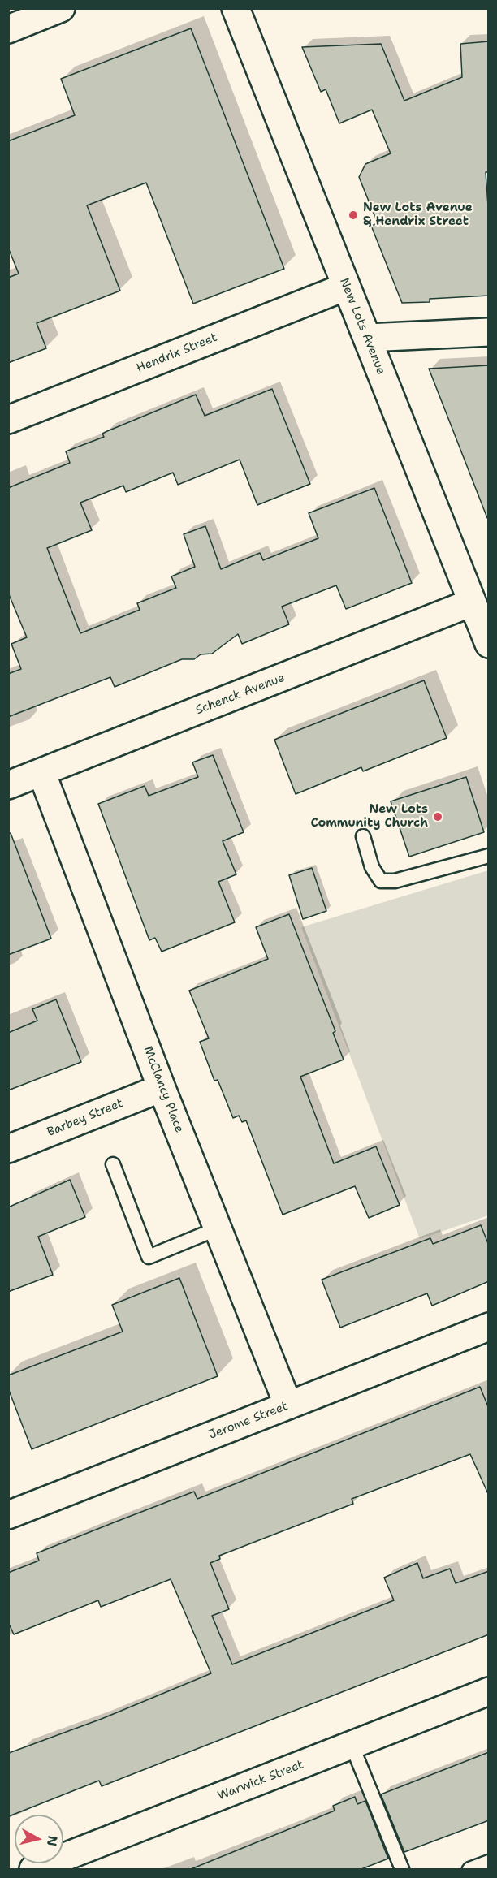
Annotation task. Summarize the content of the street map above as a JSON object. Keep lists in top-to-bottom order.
{
  "streets": {
    "street": [
      "New Lots Avenue",
      "Hendrix Street",
      "Schenck Avenue",
      "McClancy Place",
      "Barbey Street",
      "Jerome Street",
      "Warwick Street"
    ]
  },
  "crossings": [
    ["New Lots Avenue", "Hendrix Street"],
    ["New Lots Avenue", "Schenck Avenue"],
    ["Schenck Avenue", "McClancy Place"],
    ["McClancy Place", "Barbey Street"],
    ["McClancy Place", "Jerome Street"]
  ],
  "places": ["New Lots Avenue & Hendrix Street", "New Lots Community Church"],
  "north": "right"
}
